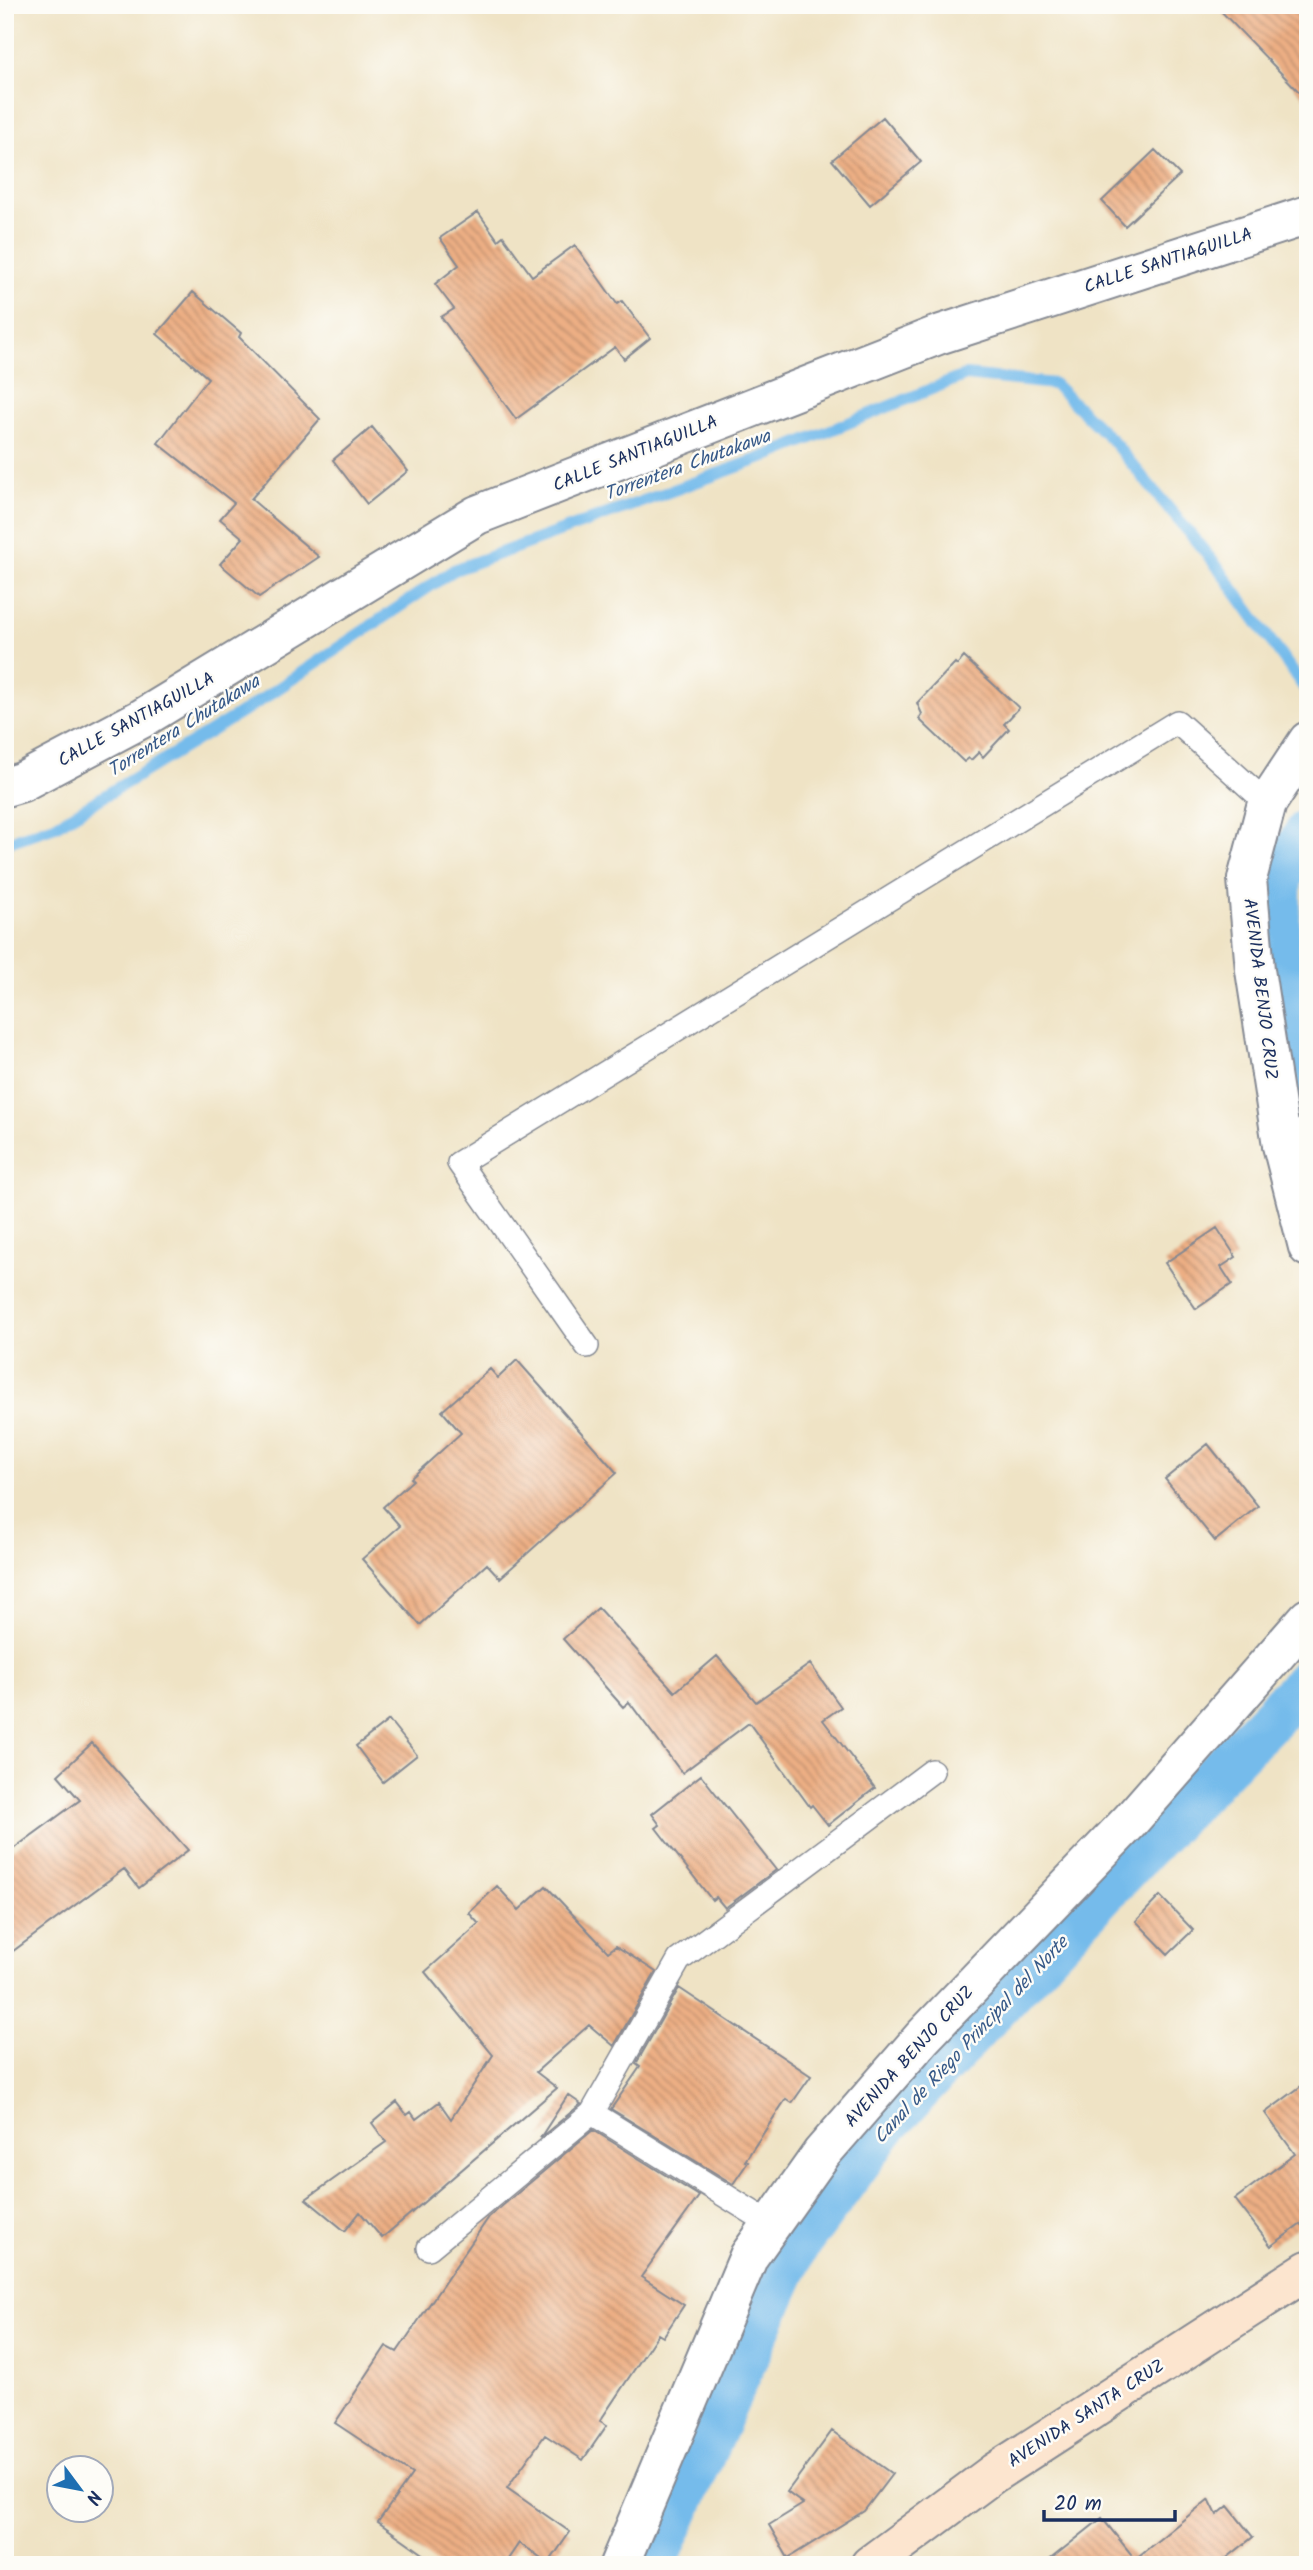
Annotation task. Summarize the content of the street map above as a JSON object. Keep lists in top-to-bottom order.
{
  "streets": {
    "main road": ["AVENIDA SANTA CRUZ"],
    "street": ["CALLE SANTIAGUILLA", "AVENIDA BENJO CRUZ"]
  },
  "water": ["Torrentera Chutakawa", "Canal de Riego Principal del Norte"],
  "scale_bar": "20 m",
  "north": "bottom right"
}
